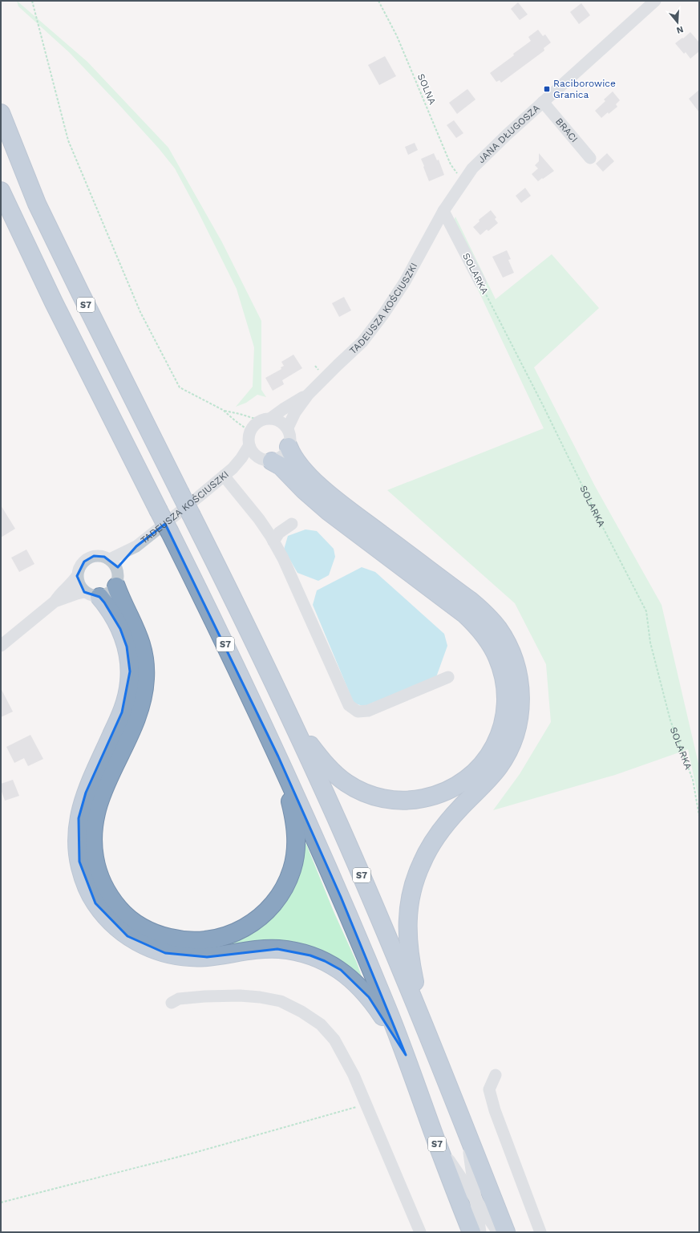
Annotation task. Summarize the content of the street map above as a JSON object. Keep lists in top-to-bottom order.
{
  "streets": {
    "highway": ["S7"],
    "street": [
      "BRACI",
      "JANA DŁUGOSZA",
      "SOLARKA",
      "TADEUSZA KOŚCIUSZKI"
    ],
    "path": ["SOLNA"]
  },
  "crossings": [
    ["SOLNA", "JANA DŁUGOSZA"],
    ["BRACI", "JANA DŁUGOSZA"],
    ["JANA DŁUGOSZA", "SOLARKA"],
    ["JANA DŁUGOSZA", "TADEUSZA KOŚCIUSZKI"],
    ["SOLARKA", "TADEUSZA KOŚCIUSZKI"]
  ],
  "places": {
    "transit": ["Raciborowice Granica"]
  },
  "north": "bottom"
}
